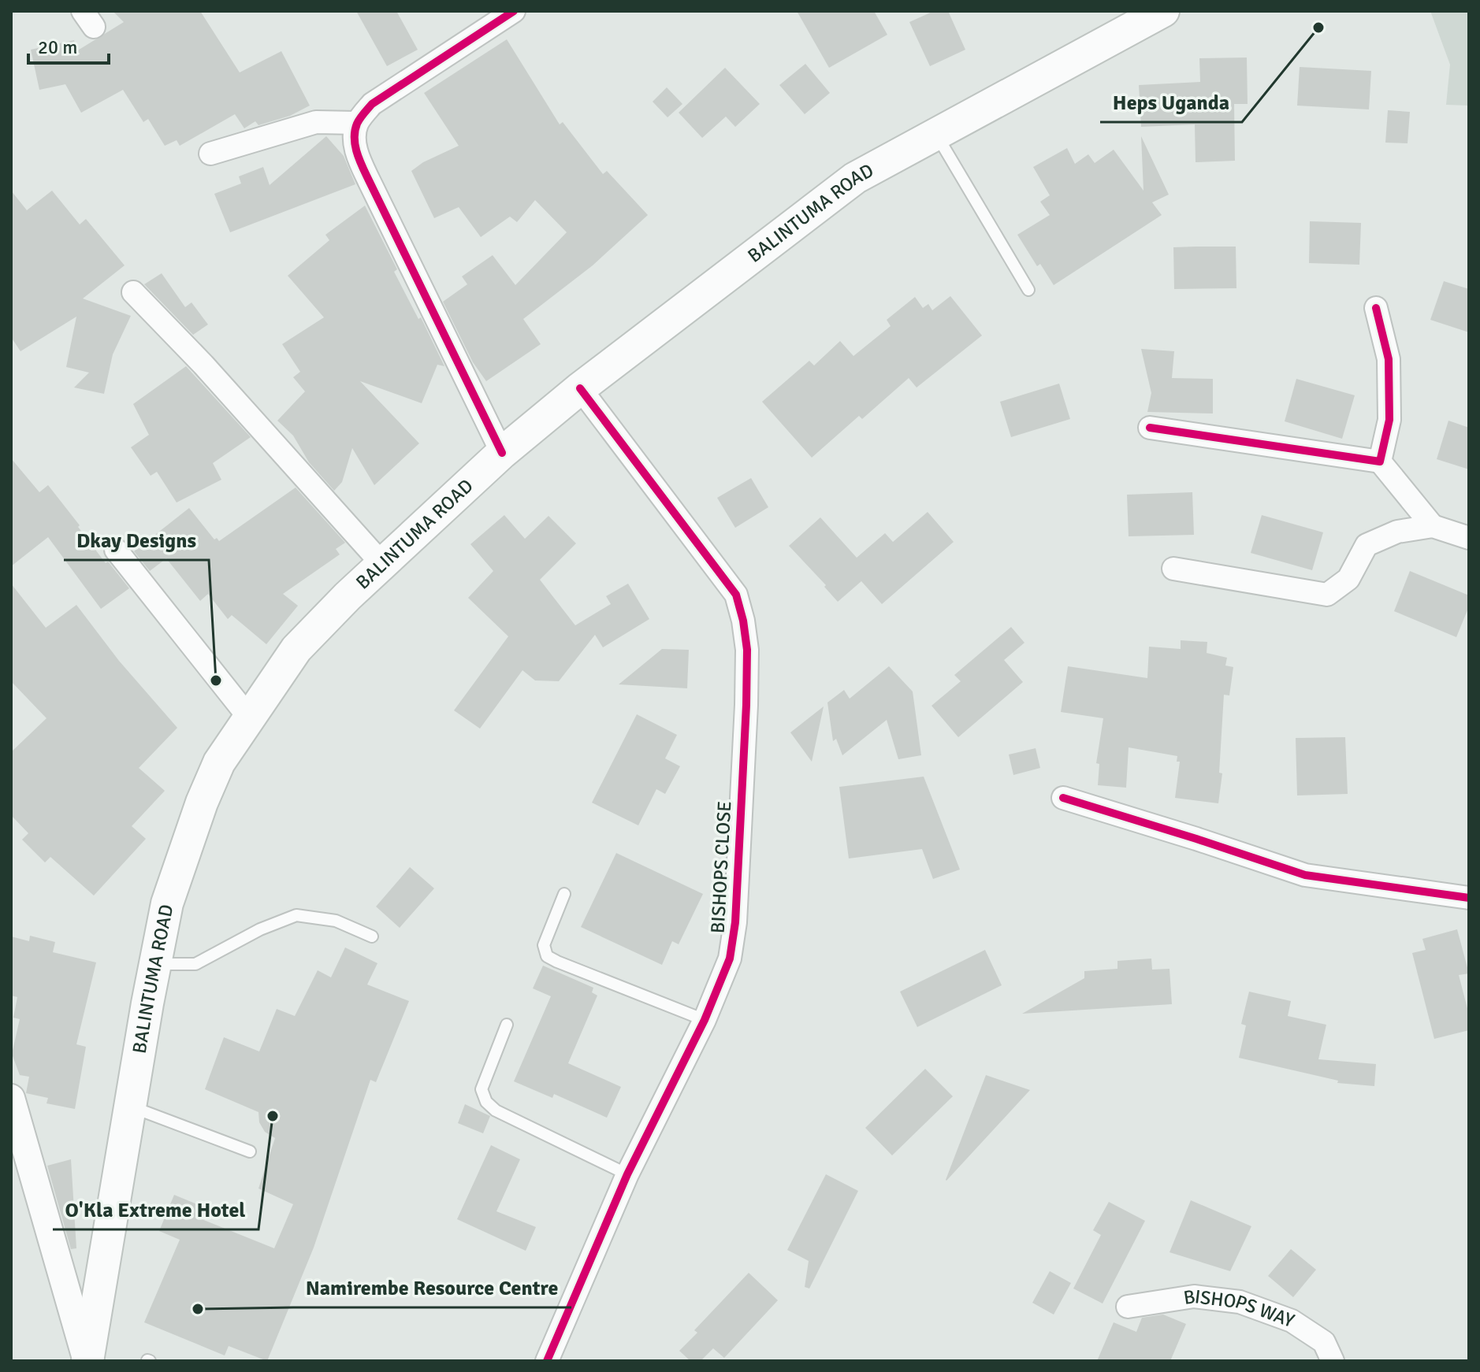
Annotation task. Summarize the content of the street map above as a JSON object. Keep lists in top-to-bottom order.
{
  "streets": {
    "main road": ["BALINTUMA ROAD"],
    "street": ["BISHOPS CLOSE", "BISHOPS WAY"]
  },
  "crossings": [
    ["BALINTUMA ROAD", "BISHOPS CLOSE"]
  ],
  "places": [
    "Heps Uganda",
    "Dkay Designs",
    "O'Kla Extreme Hotel",
    "Namirembe Resource Centre"
  ],
  "scale_bar": "20 m"
}
